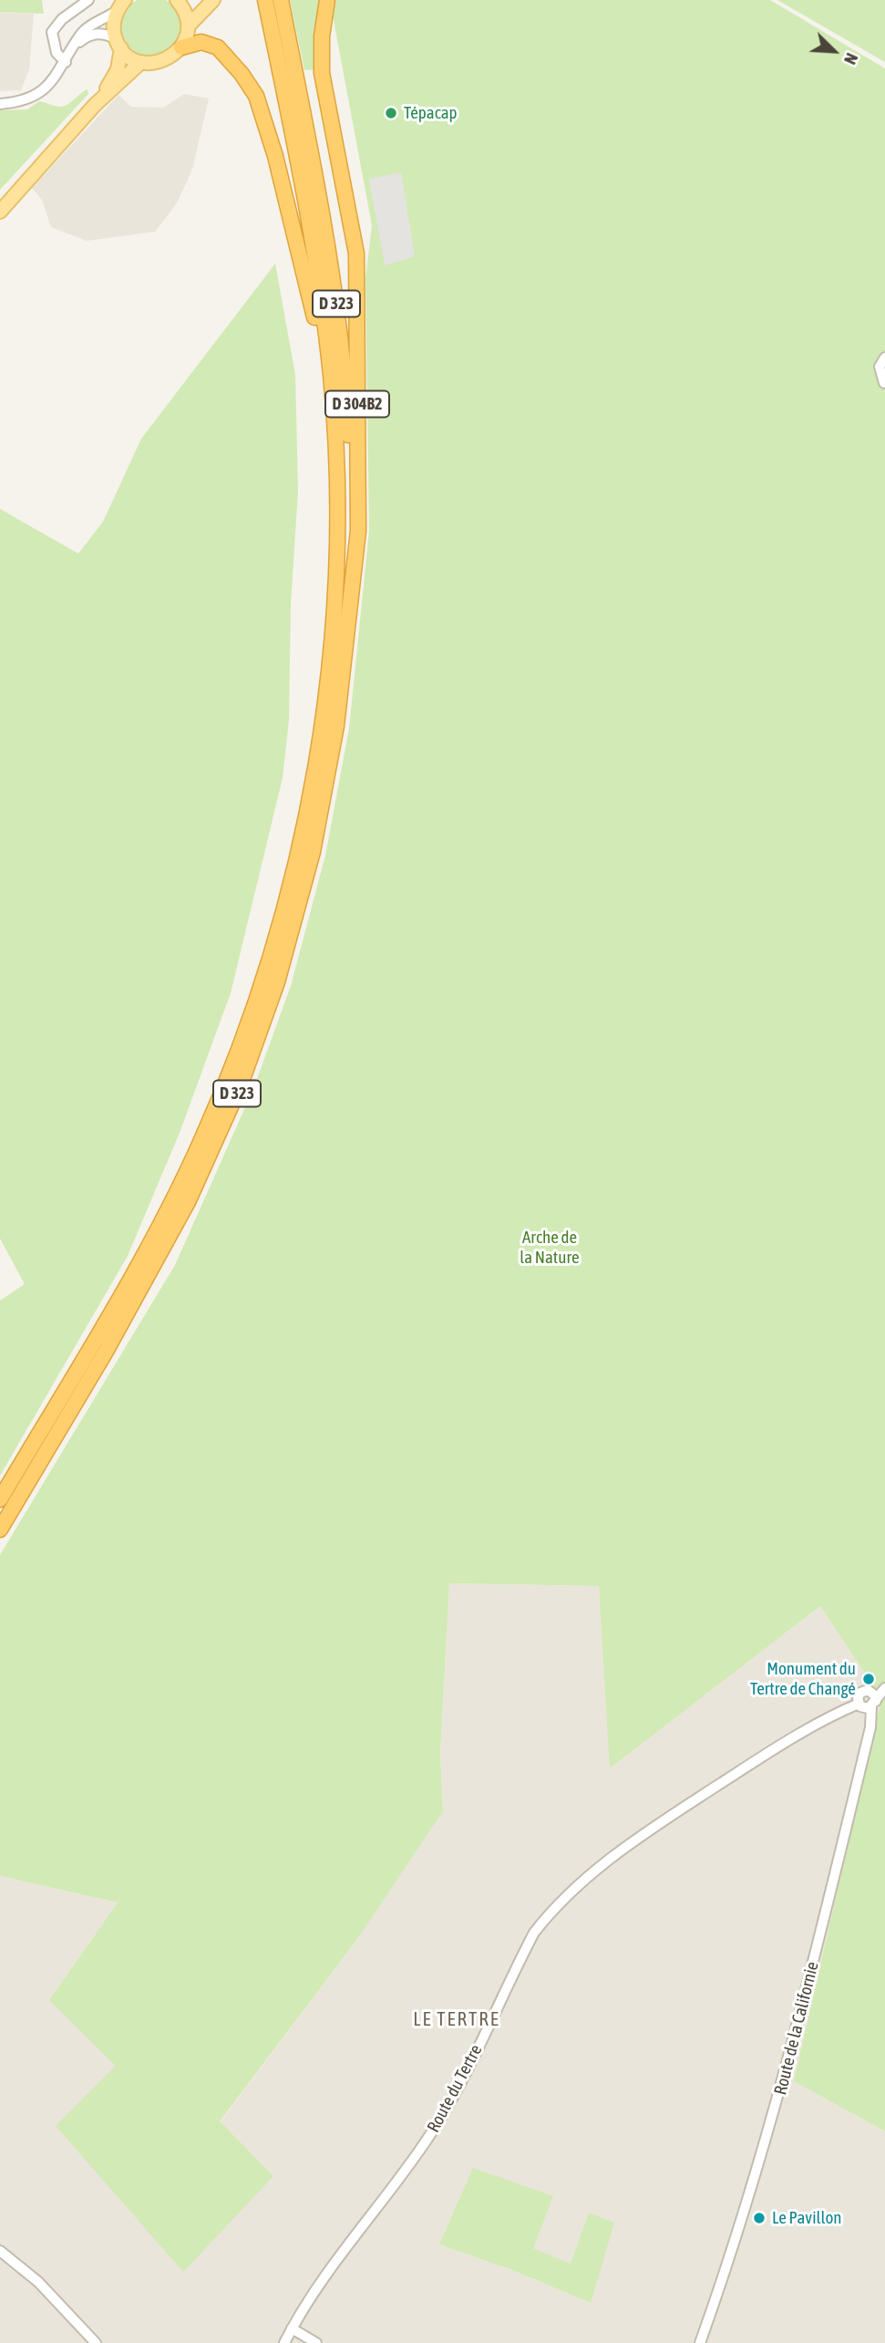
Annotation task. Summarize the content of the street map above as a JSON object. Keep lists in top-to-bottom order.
{
  "streets": {
    "highway": ["D 323", "D 304B2"],
    "street": ["Route de la Californie", "Route du Tertre"]
  },
  "crossings": [
    ["D 323", "D 304B2"]
  ],
  "districts": ["LE TERTRE"],
  "parks": ["Arche de la Nature"],
  "places": ["Tépacap", "Monument du Tertre de Changé", "Le Pavillon"],
  "north": "bottom right"
}
